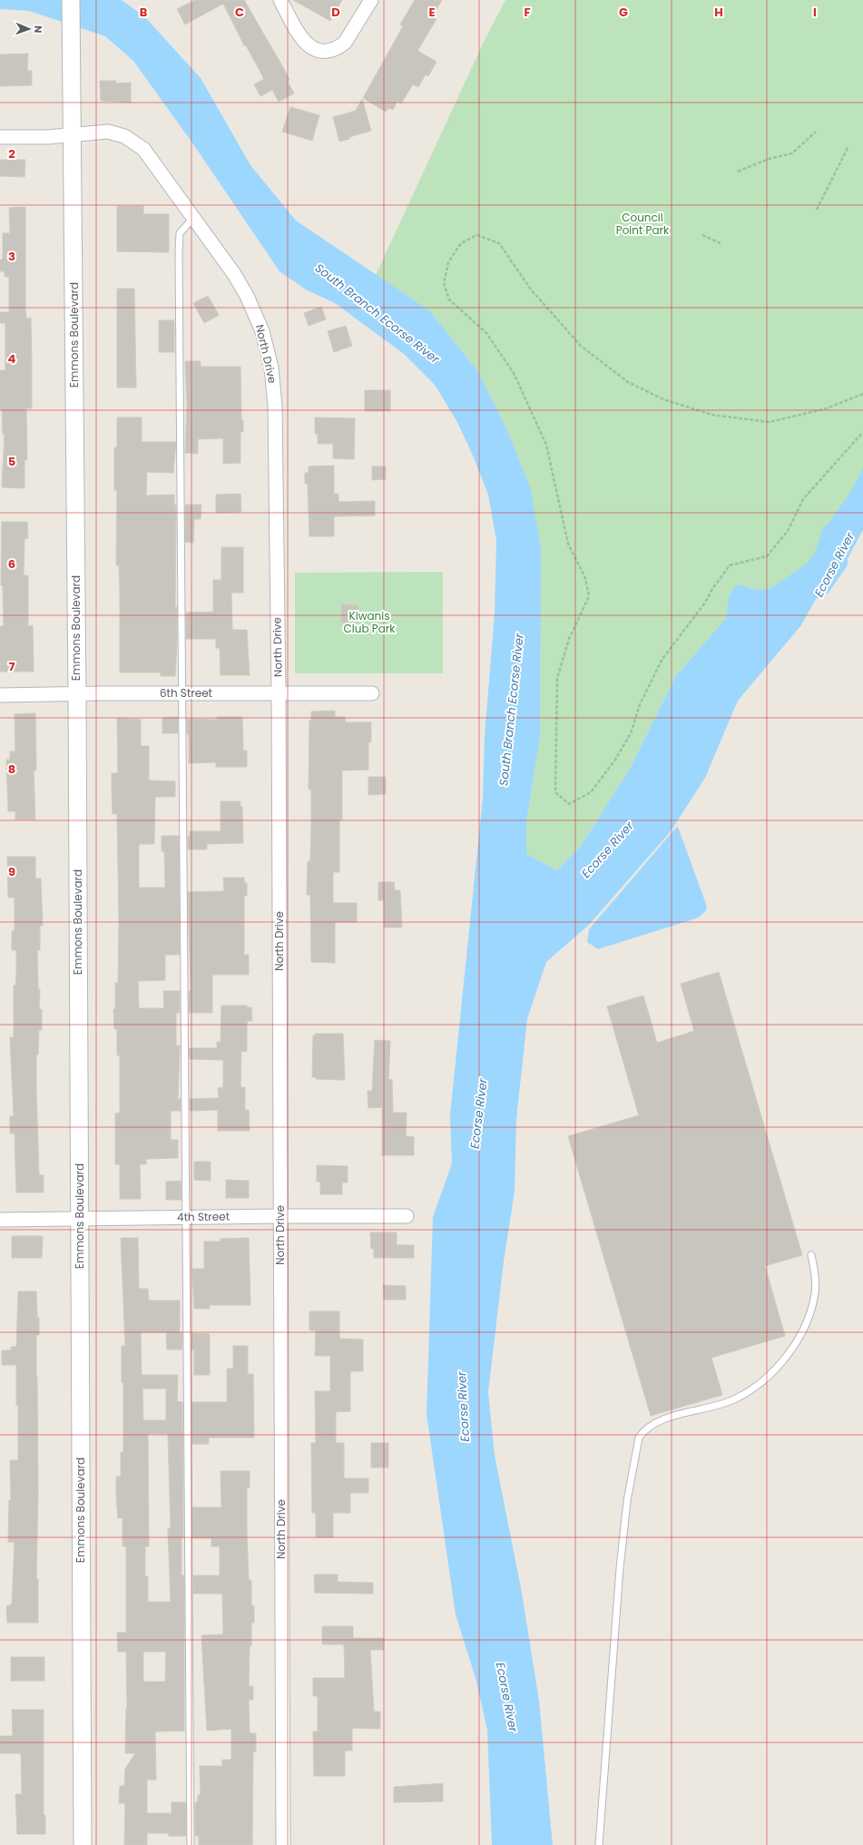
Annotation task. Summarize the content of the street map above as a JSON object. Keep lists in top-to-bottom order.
{
  "streets": {
    "street": [
      "Emmons Boulevard",
      "North Drive",
      "6th Street",
      "4th Street"
    ]
  },
  "crossings": [
    ["Emmons Boulevard", "North Drive"],
    ["Emmons Boulevard", "6th Street"],
    ["Emmons Boulevard", "4th Street"],
    ["North Drive", "6th Street"],
    ["North Drive", "4th Street"]
  ],
  "water": ["South Branch Ecorse River", "Ecorse River"],
  "parks": ["Council Point Park", "Kiwanis Club Park"],
  "north": "right",
  "grid": {
    "columns": [
      "B",
      "C",
      "D",
      "E",
      "F",
      "G",
      "H",
      "I"
    ],
    "rows": [
      "2",
      "3",
      "4",
      "5",
      "6",
      "7",
      "8",
      "9"
    ]
  }
}
